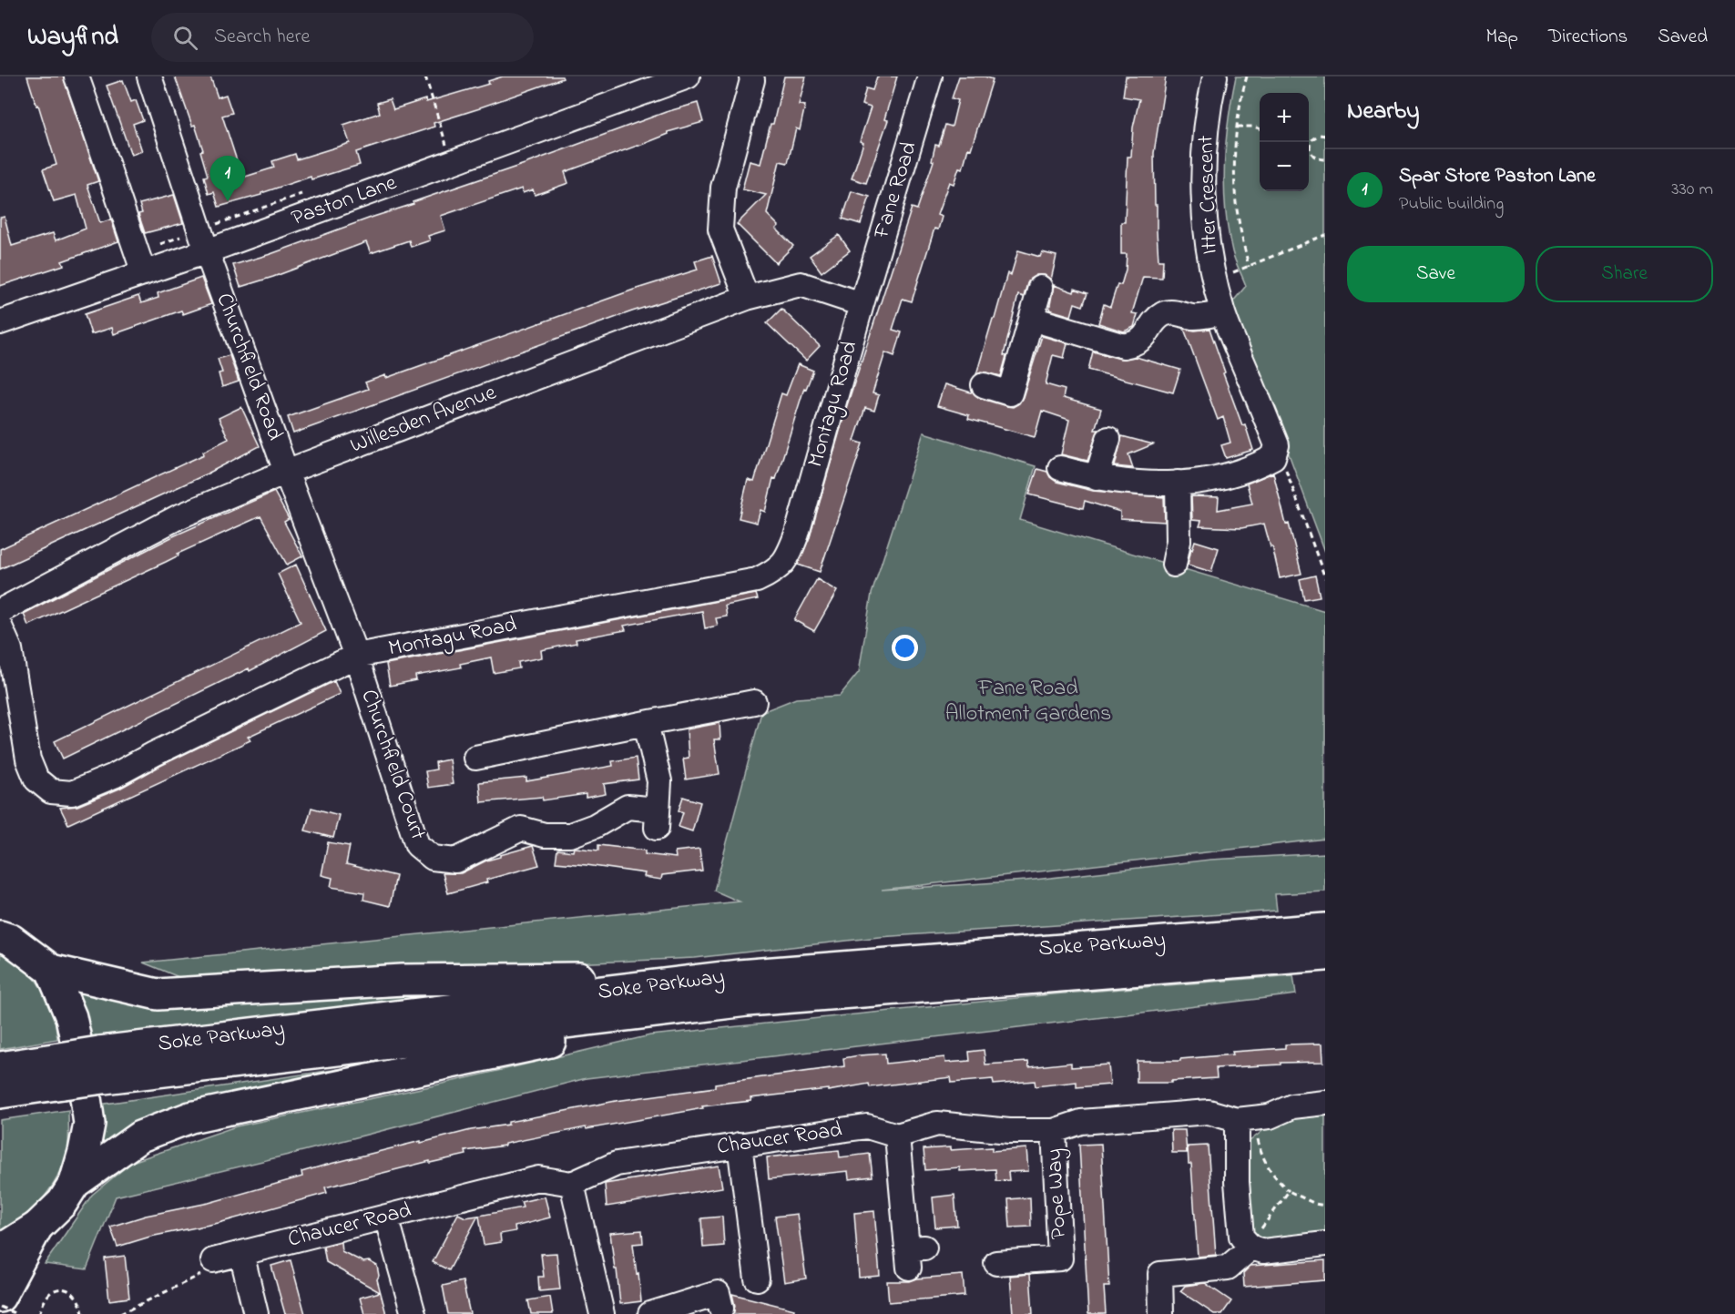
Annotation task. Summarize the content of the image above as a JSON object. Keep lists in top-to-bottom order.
{
  "streets": {
    "main road": ["Soke Parkway"],
    "street": [
      "Fane Road",
      "Itter Crescent",
      "Paston Lane",
      "Churchfield Road",
      "Montagu Road",
      "Willesden Avenue",
      "Churchfield Court",
      "Chaucer Road",
      "Pope Way"
    ]
  },
  "crossings": [
    ["Fane Road", "Montagu Road"],
    ["Fane Road", "Willesden Avenue"],
    ["Paston Lane", "Churchfield Road"],
    ["Churchfield Road", "Montagu Road"],
    ["Churchfield Road", "Willesden Avenue"],
    ["Churchfield Road", "Churchfield Court"],
    ["Montagu Road", "Willesden Avenue"],
    ["Montagu Road", "Churchfield Court"]
  ],
  "parks": ["Fane Road Allotment Gardens"],
  "page": {
    "header": "Wayfind",
    "search": "Search here",
    "nav": ["Map", "Directions", "Saved"],
    "heading": "Nearby",
    "map_buttons": ["+", "−"],
    "list": [
      {
        "mark": "1",
        "name": "Spar Store Paston Lane",
        "note": "Public building",
        "value": "330 m"
      }
    ],
    "pins": "1",
    "buttons": ["Save", "Share"]
  }
}
